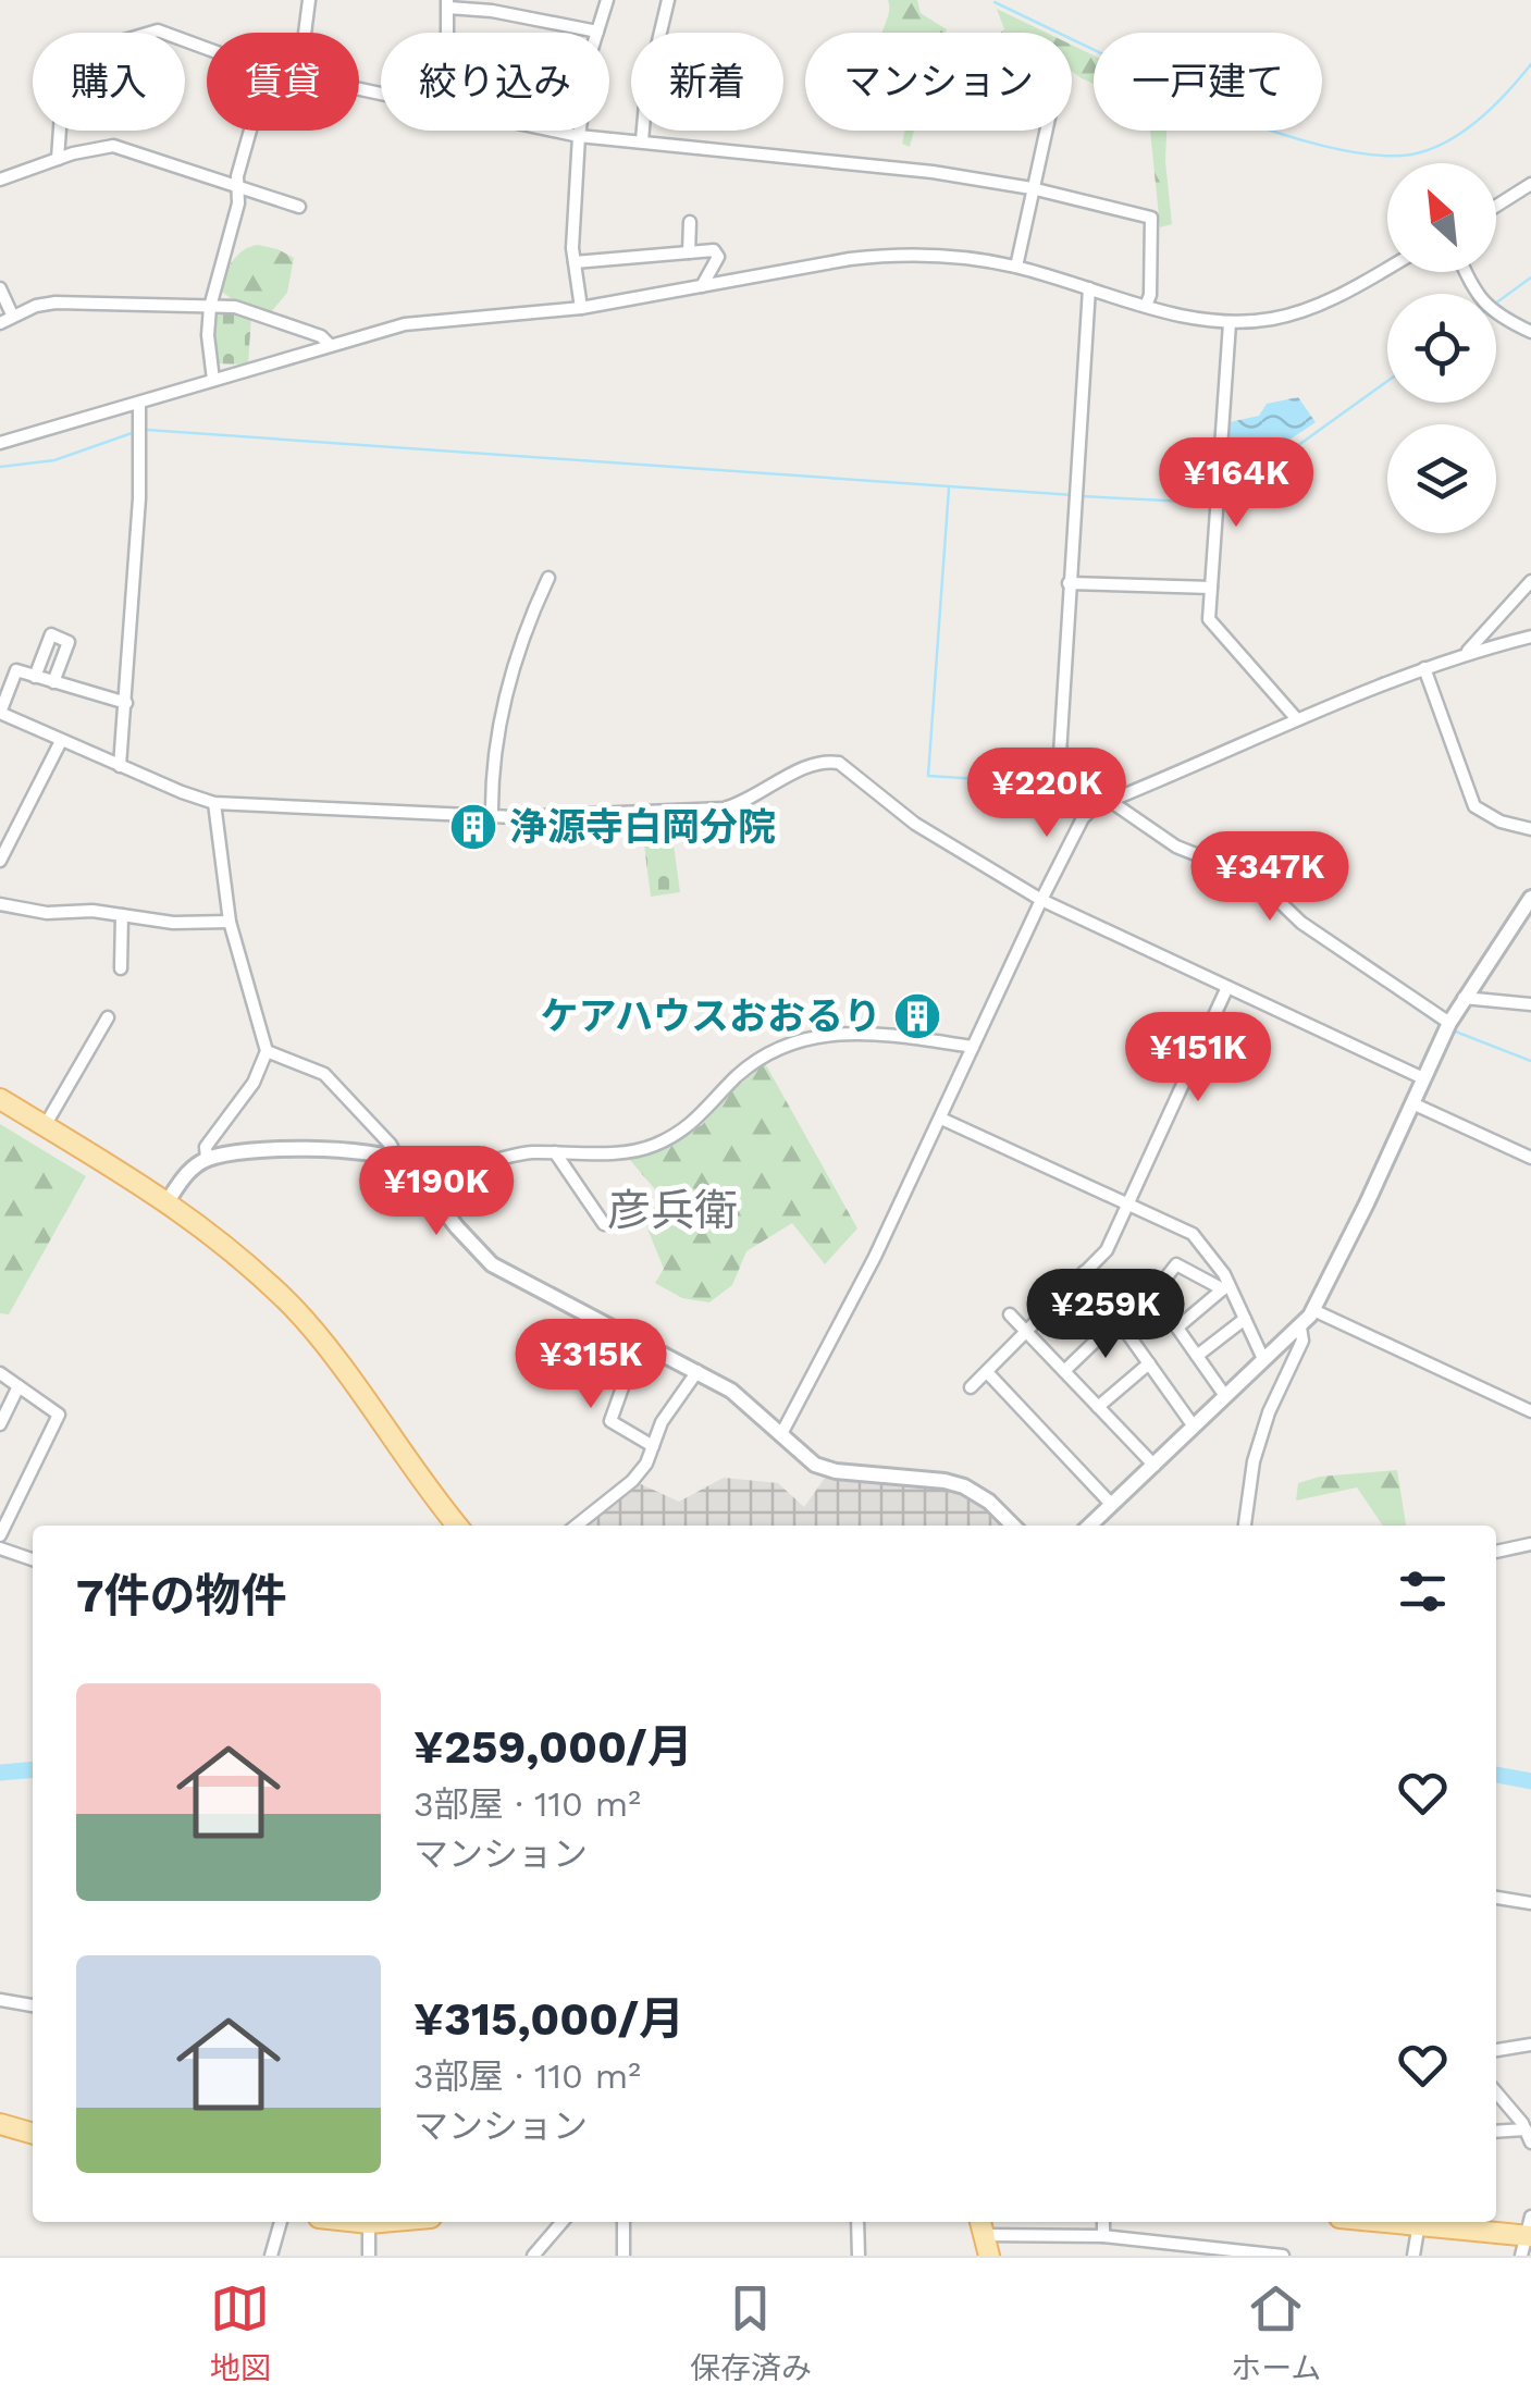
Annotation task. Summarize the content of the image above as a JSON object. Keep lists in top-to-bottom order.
{
  "districts": ["彦兵衛"],
  "places": {
    "building": ["浄源寺白岡分院", "ケアハウスおおるり"]
  },
  "north": "top left",
  "page": {
    "chip": [
      "購入",
      "賃貸",
      "絞り込み",
      "新着",
      "マンション",
      "一戸建て"
    ],
    "price": [
      "¥164K",
      "¥220K",
      "¥347K",
      "¥151K",
      "¥190K",
      "¥259K",
      "¥315K"
    ],
    "heading": "7件の物件",
    "list": [
      {
        "name": "¥259,000/月",
        "note": "3部屋 · 110 m² · マンション"
      },
      {
        "name": "¥315,000/月",
        "note": "3部屋 · 110 m² · マンション"
      }
    ],
    "tabs": ["地図", "保存済み", "ホーム"]
  }
}
